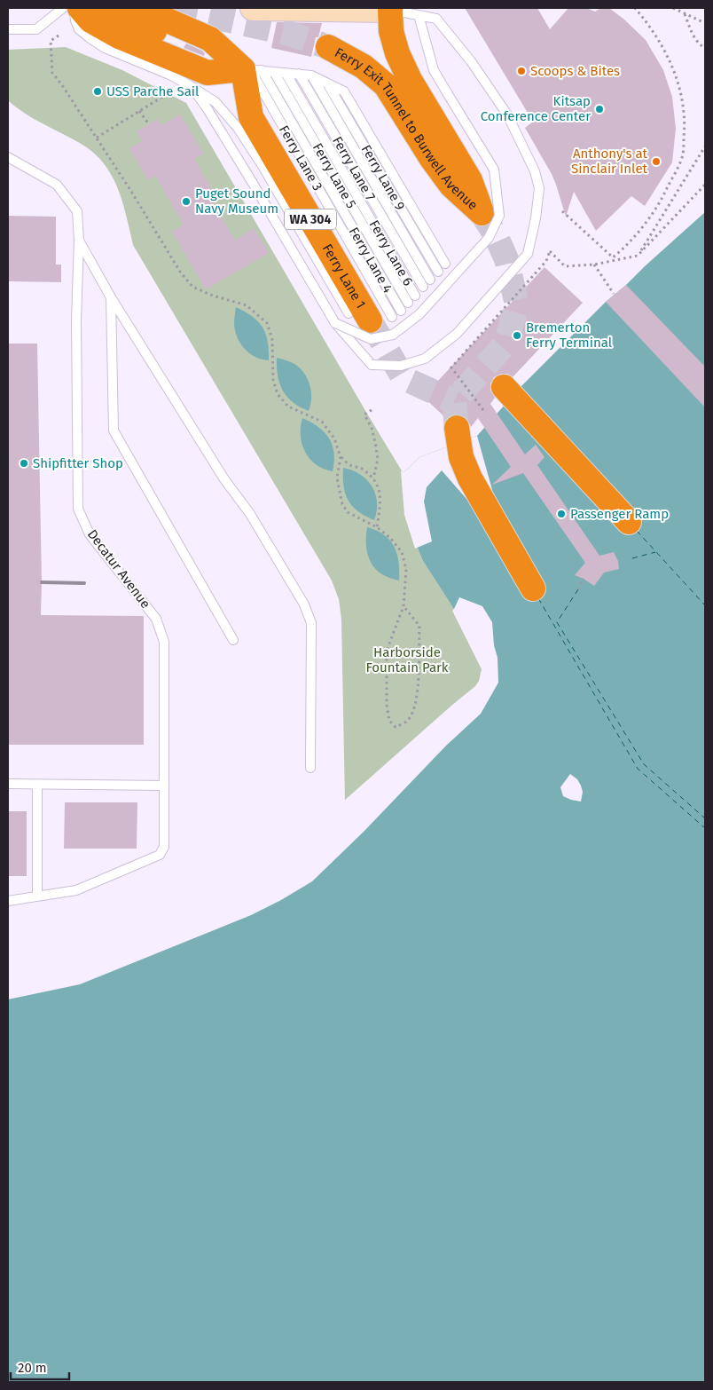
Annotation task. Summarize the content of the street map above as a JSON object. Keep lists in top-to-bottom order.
{
  "streets": {
    "highway": ["Ferry Exit Tunnel to Burwell Avenue", "WA 304", "Ferry Lane 1"],
    "lane": [
      "Ferry Lane 3",
      "Ferry Lane 7",
      "Ferry Lane 5",
      "Ferry Lane 9",
      "Ferry Lane 6",
      "Ferry Lane 4",
      "Decatur Avenue"
    ]
  },
  "crossings": [
    ["Ferry Lane 3", "Ferry Lane 4"],
    ["Ferry Lane 3", "Ferry Lane 1"],
    ["Ferry Lane 4", "Ferry Lane 1"]
  ],
  "parks": ["Harborside Fountain Park"],
  "places": [
    "Scoops & Bites",
    "USS Parche Sail",
    "Kitsap Conference Center",
    "Anthony's at Sinclair Inlet",
    "Puget Sound Navy Museum",
    "Bremerton Ferry Terminal",
    "Shipfitter Shop",
    "Passenger Ramp"
  ],
  "scale_bar": "20 m"
}
